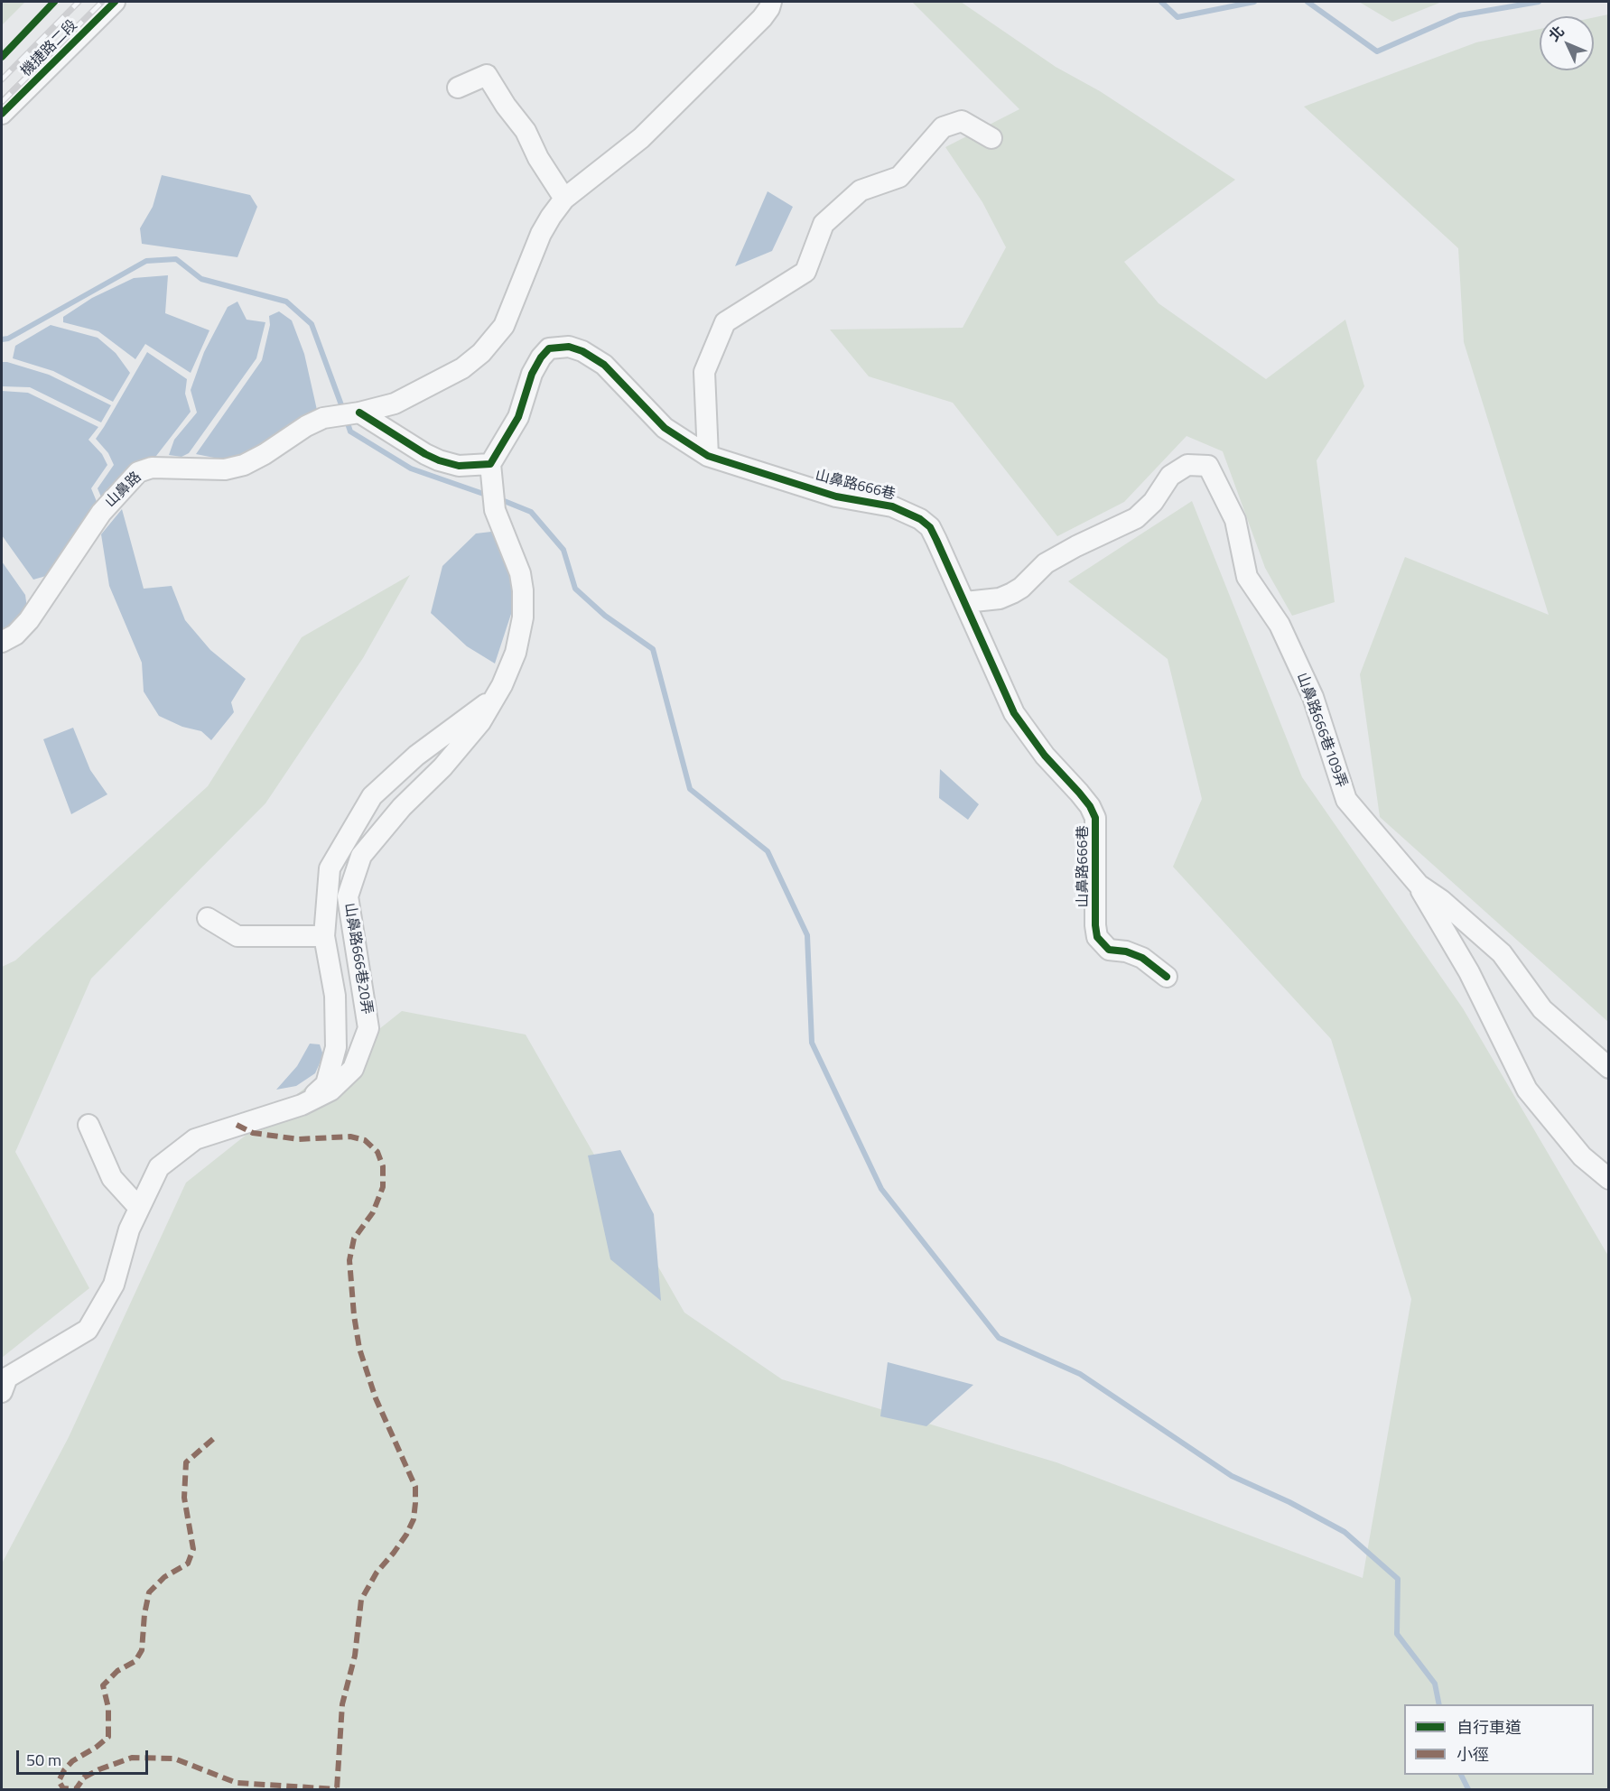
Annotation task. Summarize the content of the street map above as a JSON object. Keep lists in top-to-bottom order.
{
  "streets": {
    "street": [
      "機捷路二段",
      "山鼻路666巷",
      "山鼻路",
      "山鼻路666巷109弄",
      "山鼻路666巷20弄"
    ]
  },
  "crossings": [
    ["山鼻路666巷", "山鼻路666巷109弄"],
    ["山鼻路666巷", "山鼻路666巷20弄"]
  ],
  "legend": ["自行車道", "小徑"],
  "scale_bar": "50 m",
  "north": "top left"
}
